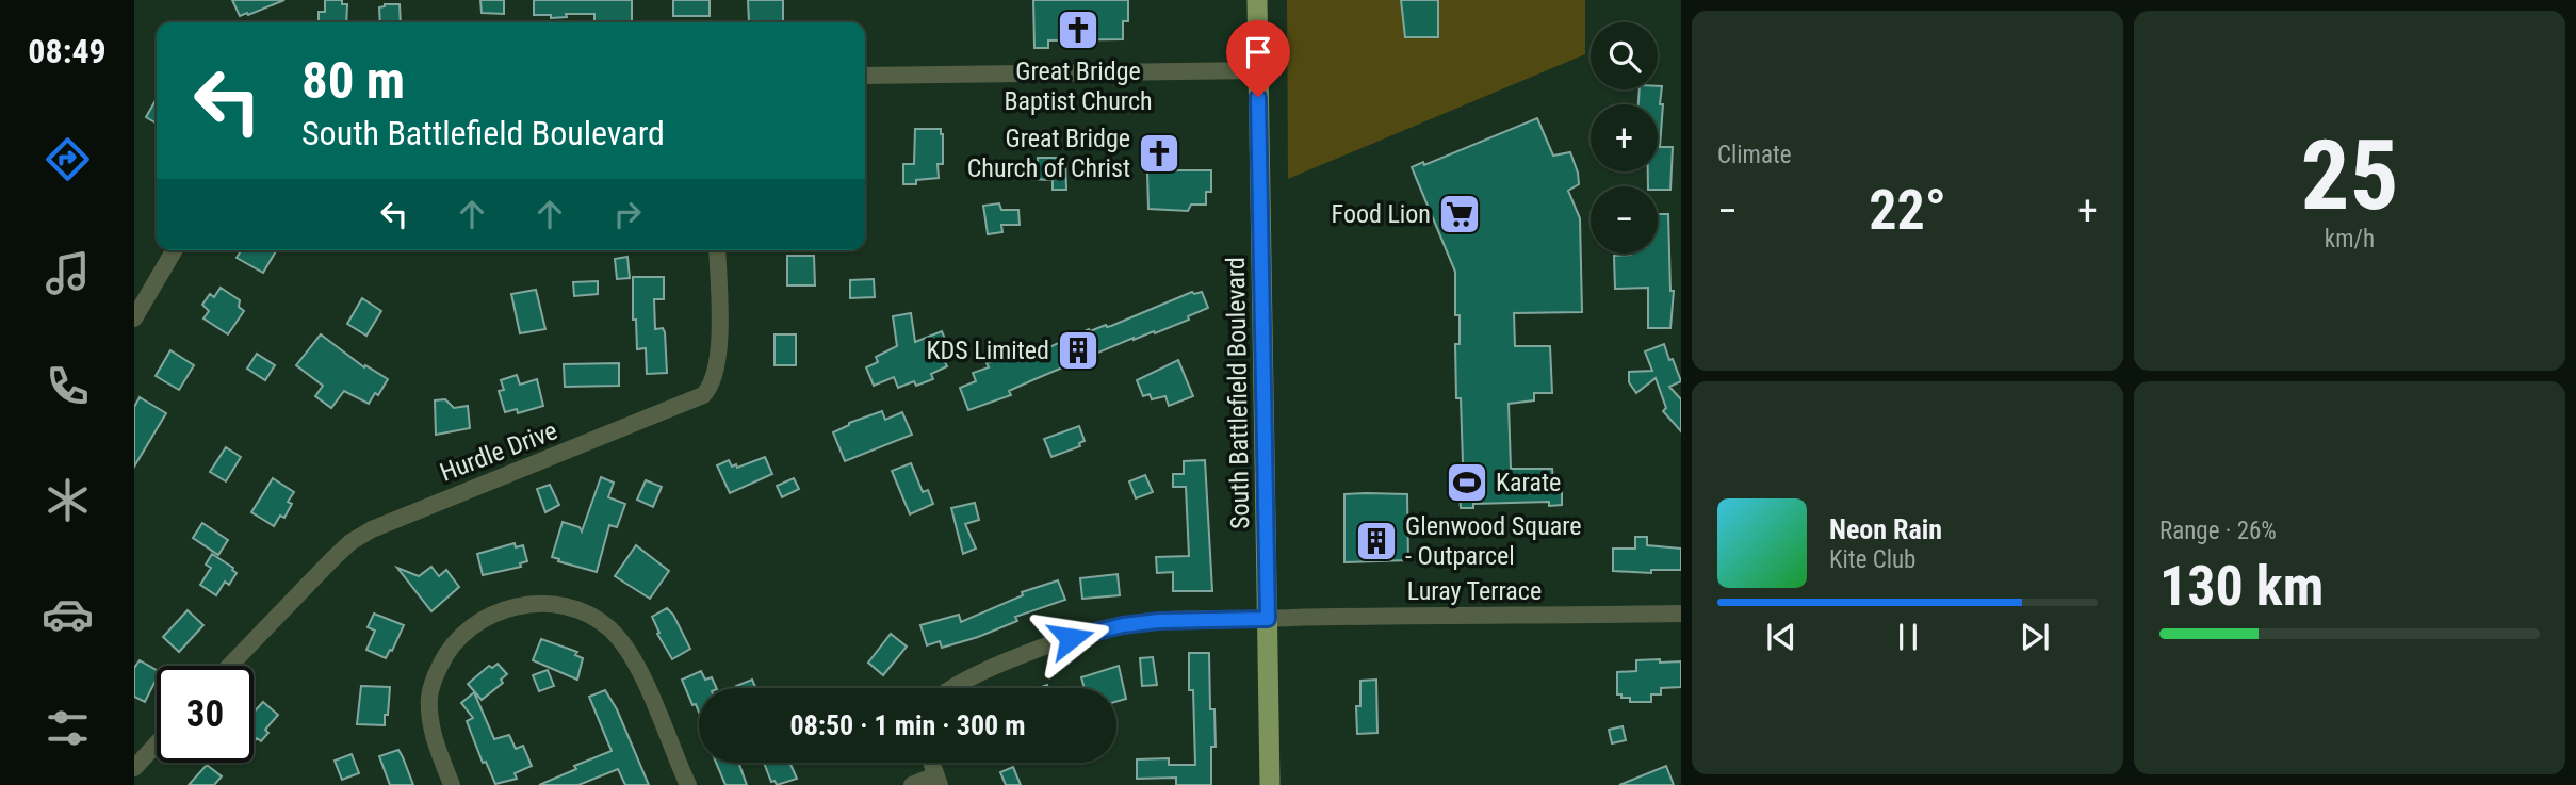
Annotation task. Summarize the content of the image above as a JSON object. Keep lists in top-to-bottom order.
{
  "streets": {
    "main road": ["South Battlefield Boulevard"],
    "street": ["Hurdle Drive", "Luray Terrace"]
  },
  "crossings": [
    ["South Battlefield Boulevard", "Luray Terrace"]
  ],
  "places": {
    "church": ["Great Bridge Baptist Church", "Great Bridge Church of Christ"],
    "supermarket": ["Food Lion"],
    "building": ["KDS Limited", "Glenwood Square - Outparcel"],
    "sports": ["Karate"]
  },
  "page": {
    "tabs": "08:49",
    "tile": [
      "Climate",
      ["25", "km/h"],
      ["Range · 26%", "130 km"]
    ],
    "map_buttons": ["+", "−"],
    "turn": ["80 m", "South Battlefield Boulevard"],
    "heat": ["−", "22°", "+"],
    "song": ["Neon Rain", "Kite Club"],
    "limit": "30",
    "trip": "08:50 · 1 min · 300 m"
  }
}
